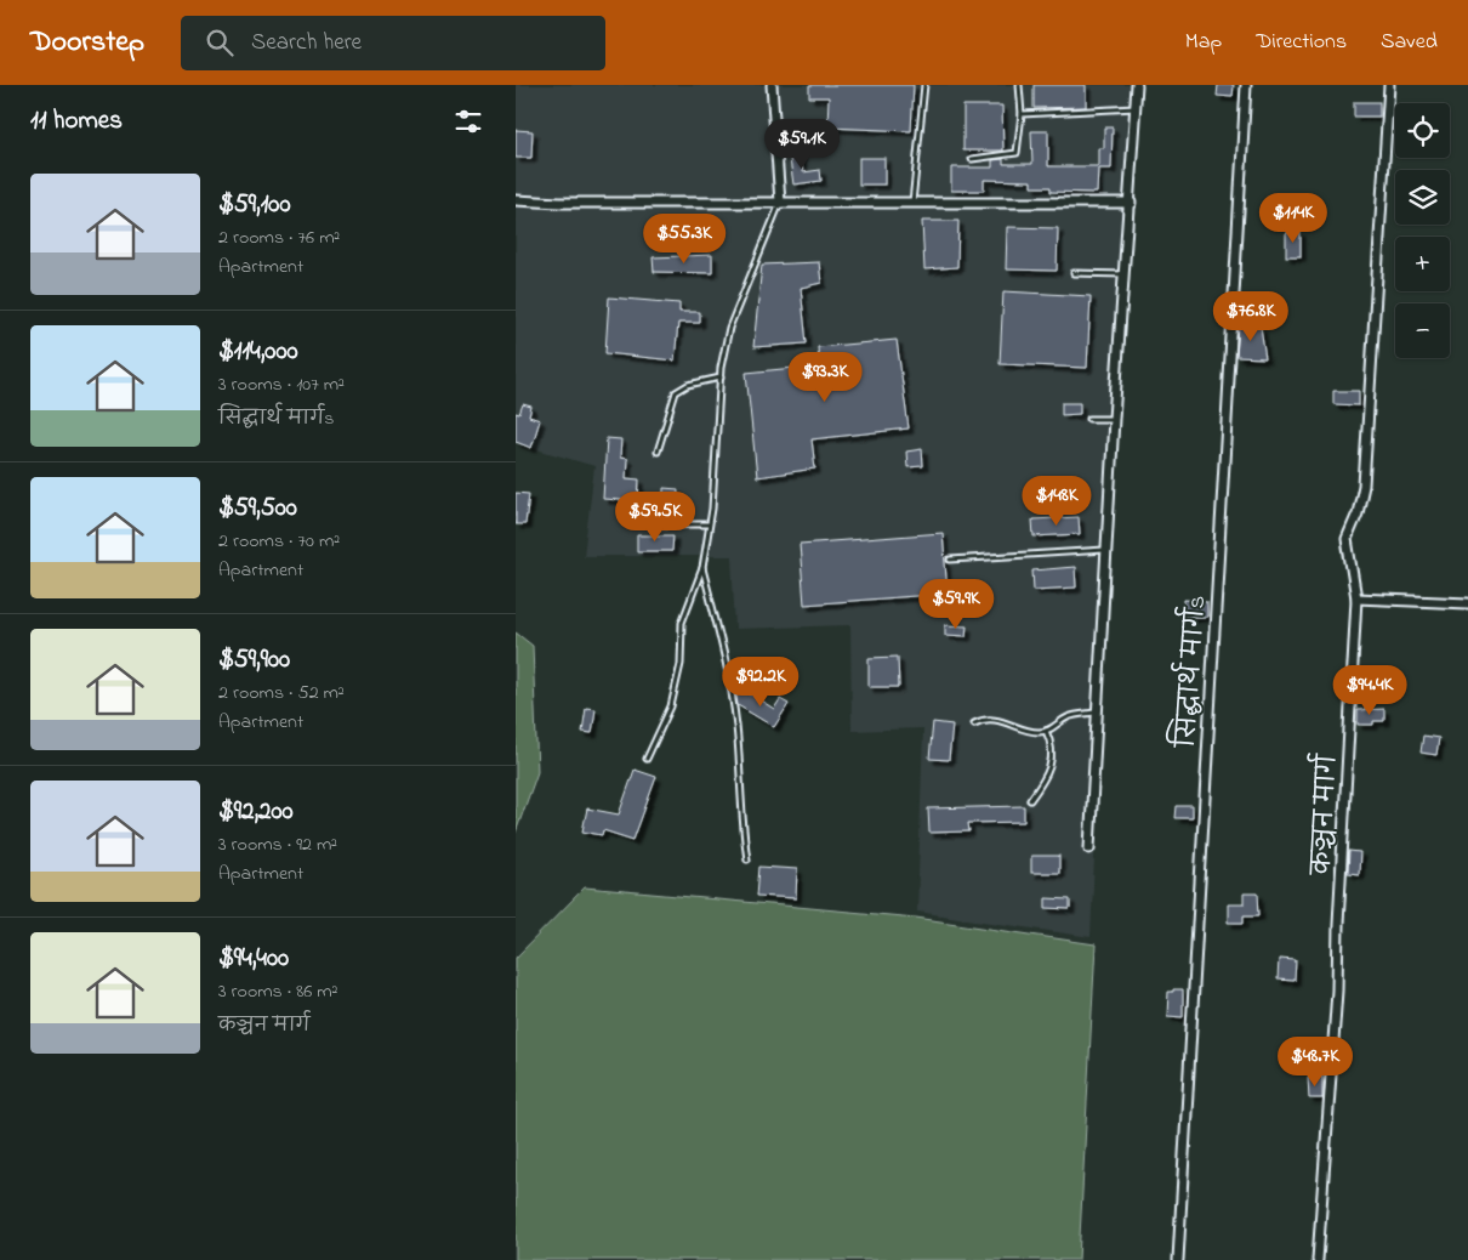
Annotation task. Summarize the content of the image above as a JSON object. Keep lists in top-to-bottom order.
{
  "streets": {
    "street": ["सिद्धार्थ मार्गs", "कञ्चन मार्ग"]
  },
  "page": {
    "header": "Doorstep",
    "search": "Search here",
    "nav": ["Map", "Directions", "Saved"],
    "heading": "11 homes",
    "map_buttons": ["+", "−"],
    "price": [
      "$59.1K",
      "$114K",
      "$55.3K",
      "$76.8K",
      "$93.3K",
      "$148K",
      "$59.5K",
      "$59.9K",
      "$92.2K",
      "$94.4K",
      "$48.7K"
    ],
    "list": [
      {
        "name": "$59,100",
        "note": "2 rooms · 76 m² · Apartment"
      },
      {
        "name": "$114,000",
        "note": "3 rooms · 107 m² · सिद्धार्थ मार्गs"
      },
      {
        "name": "$59,500",
        "note": "2 rooms · 70 m² · Apartment"
      },
      {
        "name": "$59,900",
        "note": "2 rooms · 52 m² · Apartment"
      },
      {
        "name": "$92,200",
        "note": "3 rooms · 92 m² · Apartment"
      },
      {
        "name": "$94,400",
        "note": "3 rooms · 86 m² · कञ्चन मार्ग"
      }
    ]
  }
}
